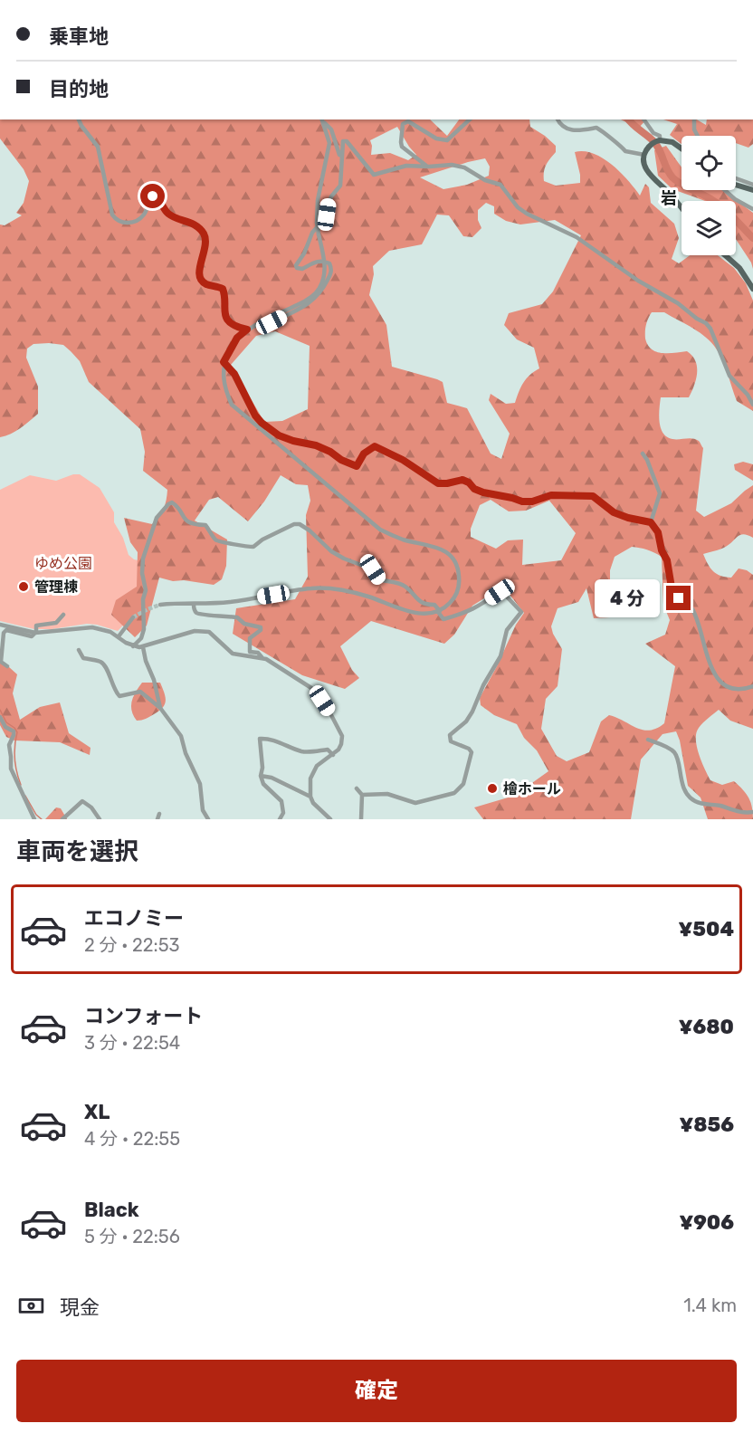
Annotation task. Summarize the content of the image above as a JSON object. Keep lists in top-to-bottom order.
{
  "districts": ["岩"],
  "parks": ["ゆめ公園"],
  "places": ["管理棟", "檜ホール"],
  "page": {
    "banner": ["乗車地", "目的地"],
    "bubble": "4 分",
    "heading": "車両を選択",
    "list": [
      {
        "name": "エコノミー",
        "note": "2 分 · 22:53",
        "value": "¥504"
      },
      {
        "name": "コンフォート",
        "note": "3 分 · 22:54",
        "value": "¥680"
      },
      {
        "name": "XL",
        "note": "4 分 · 22:55",
        "value": "¥856"
      },
      {
        "name": "Black",
        "note": "5 分 · 22:56",
        "value": "¥906"
      }
    ],
    "pay": ["現金", "1.4 km"],
    "buttons": "確定"
  }
}
